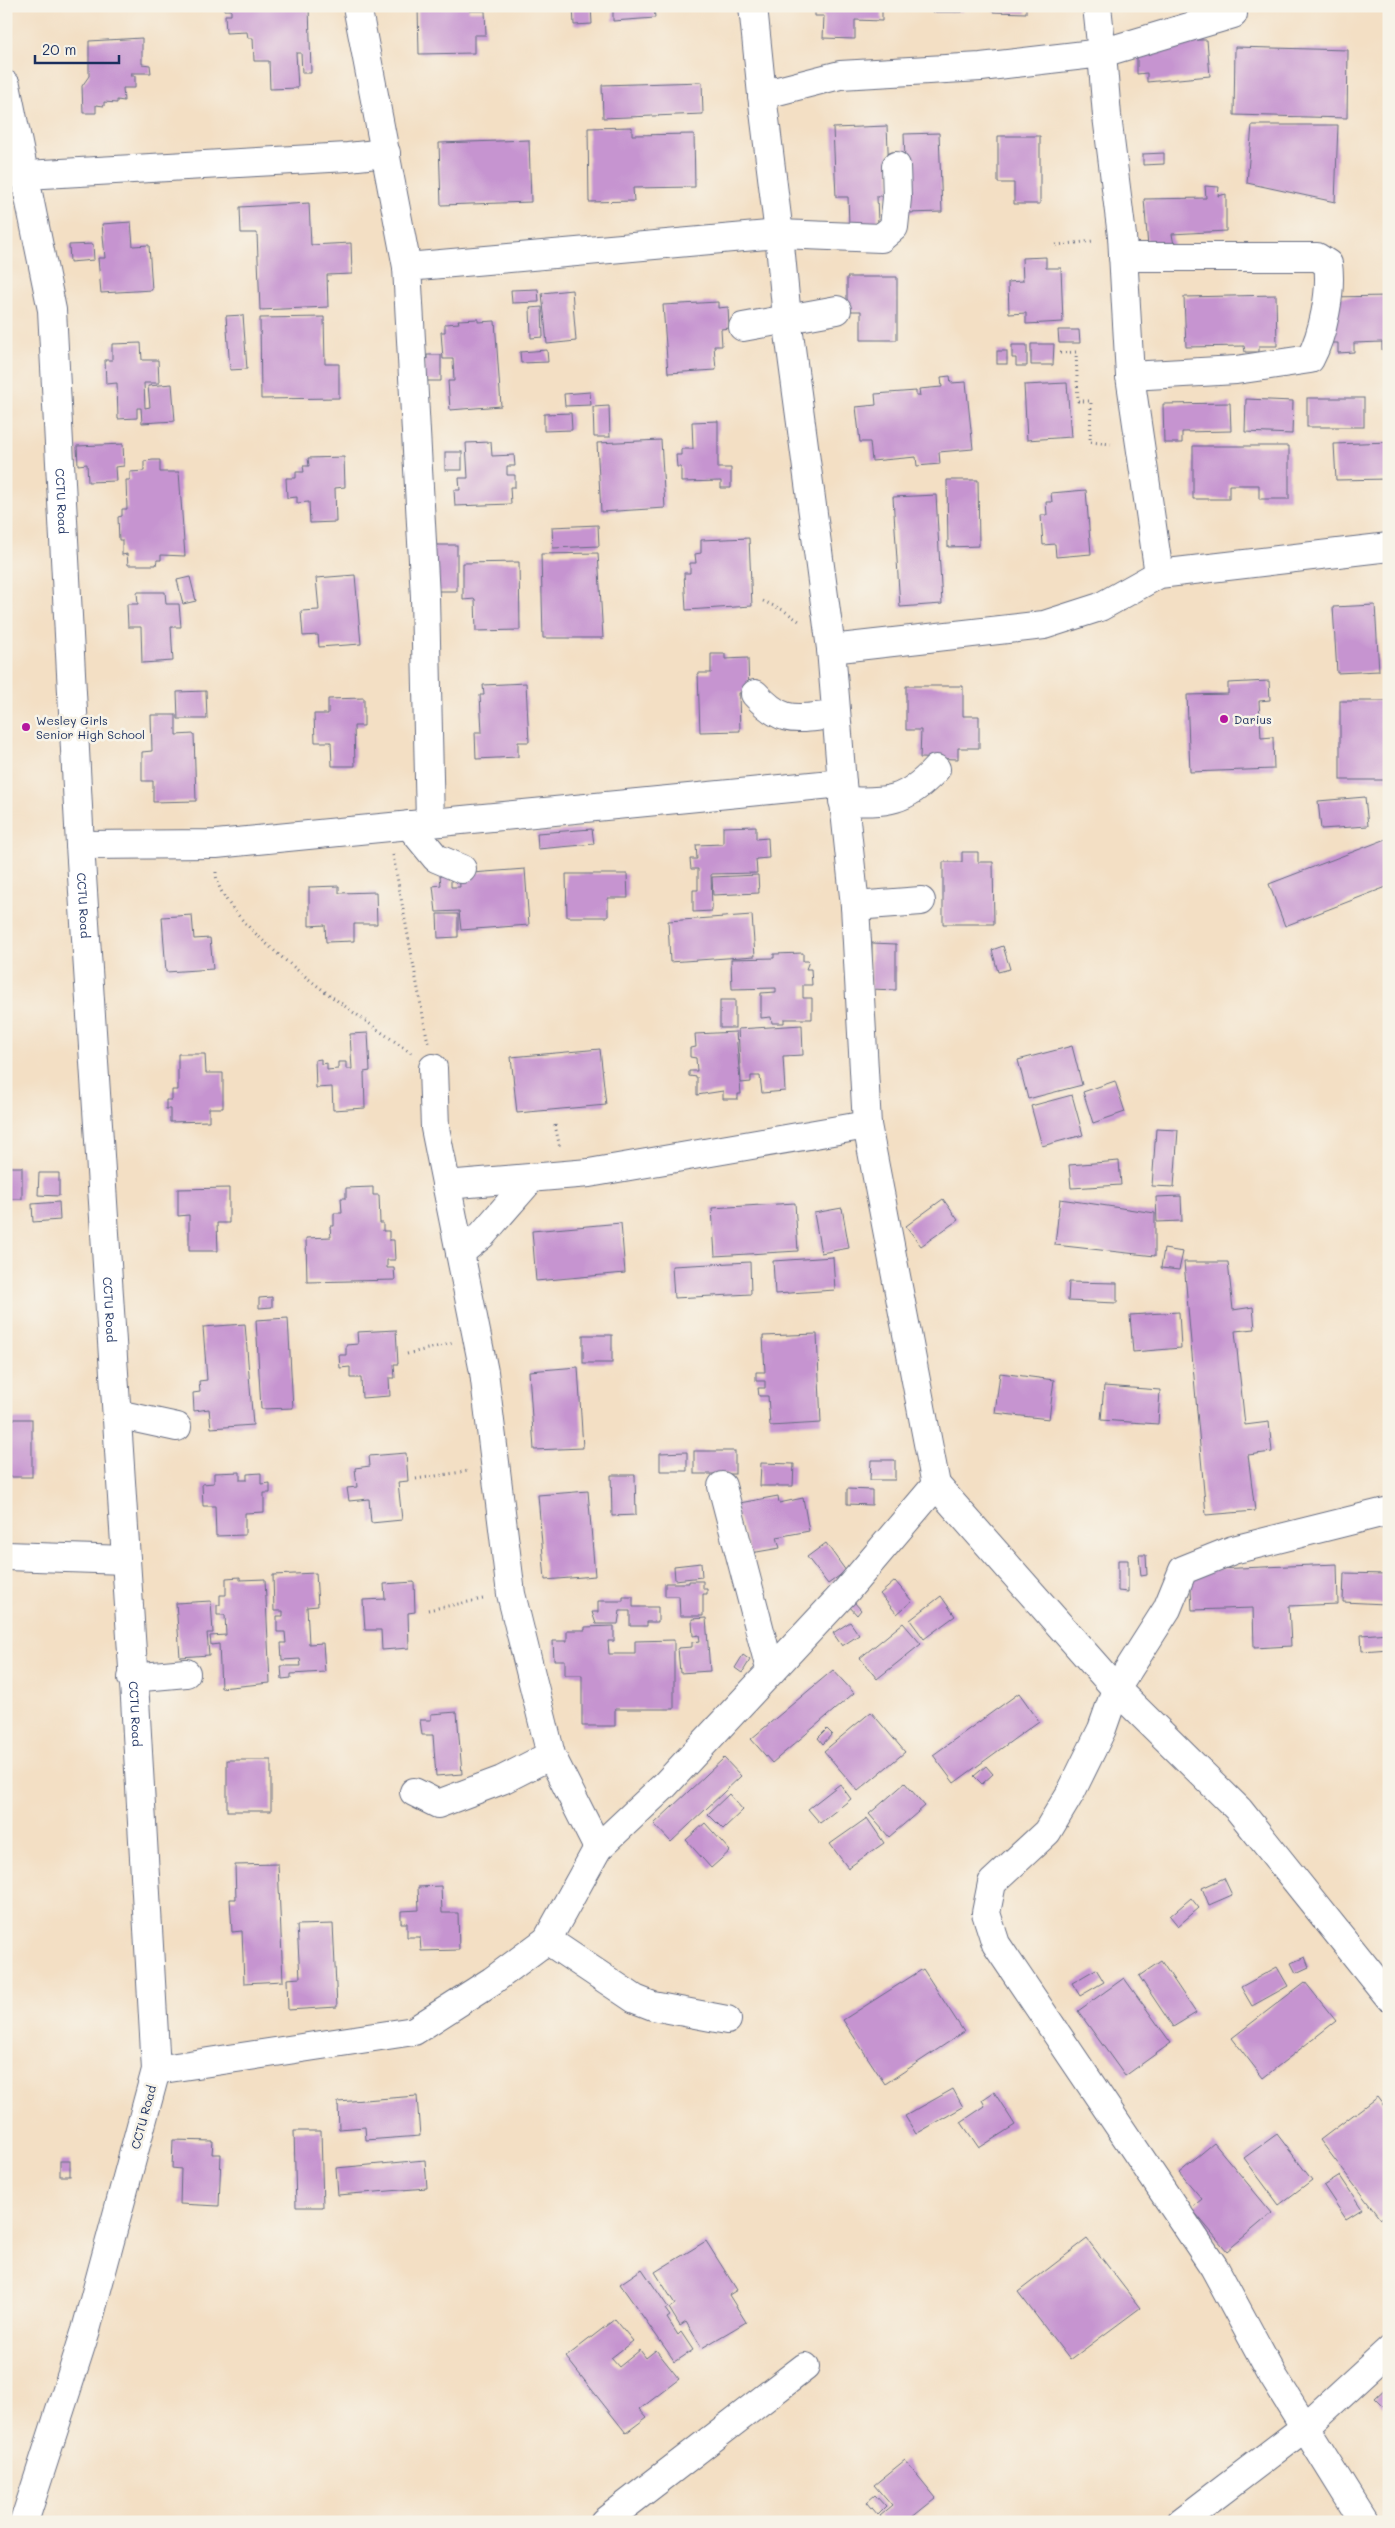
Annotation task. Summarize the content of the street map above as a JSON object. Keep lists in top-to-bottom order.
{
  "streets": {
    "street": ["CCTU Road"]
  },
  "places": ["Darius", "Wesley Girls Senior High School"],
  "scale_bar": "20 m"
}
